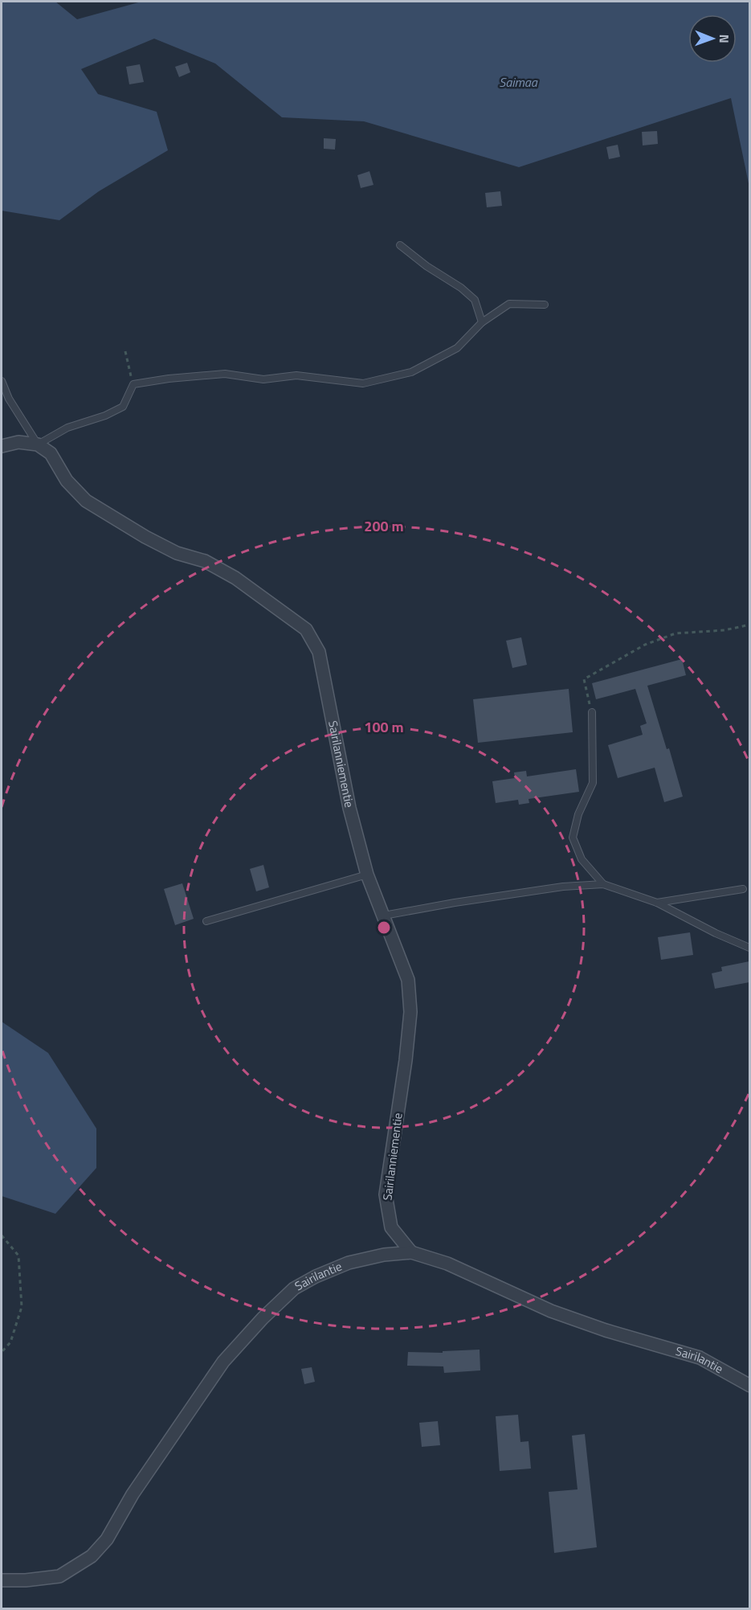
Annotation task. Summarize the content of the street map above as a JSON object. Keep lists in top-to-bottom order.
{
  "streets": {
    "street": ["Sairilanniementie", "Sairilantie"]
  },
  "crossings": [
    ["Sairilanniementie", "Sairilantie"]
  ],
  "water": ["Saimaa"],
  "north": "right",
  "rings": ["200 m", "100 m"]
}
